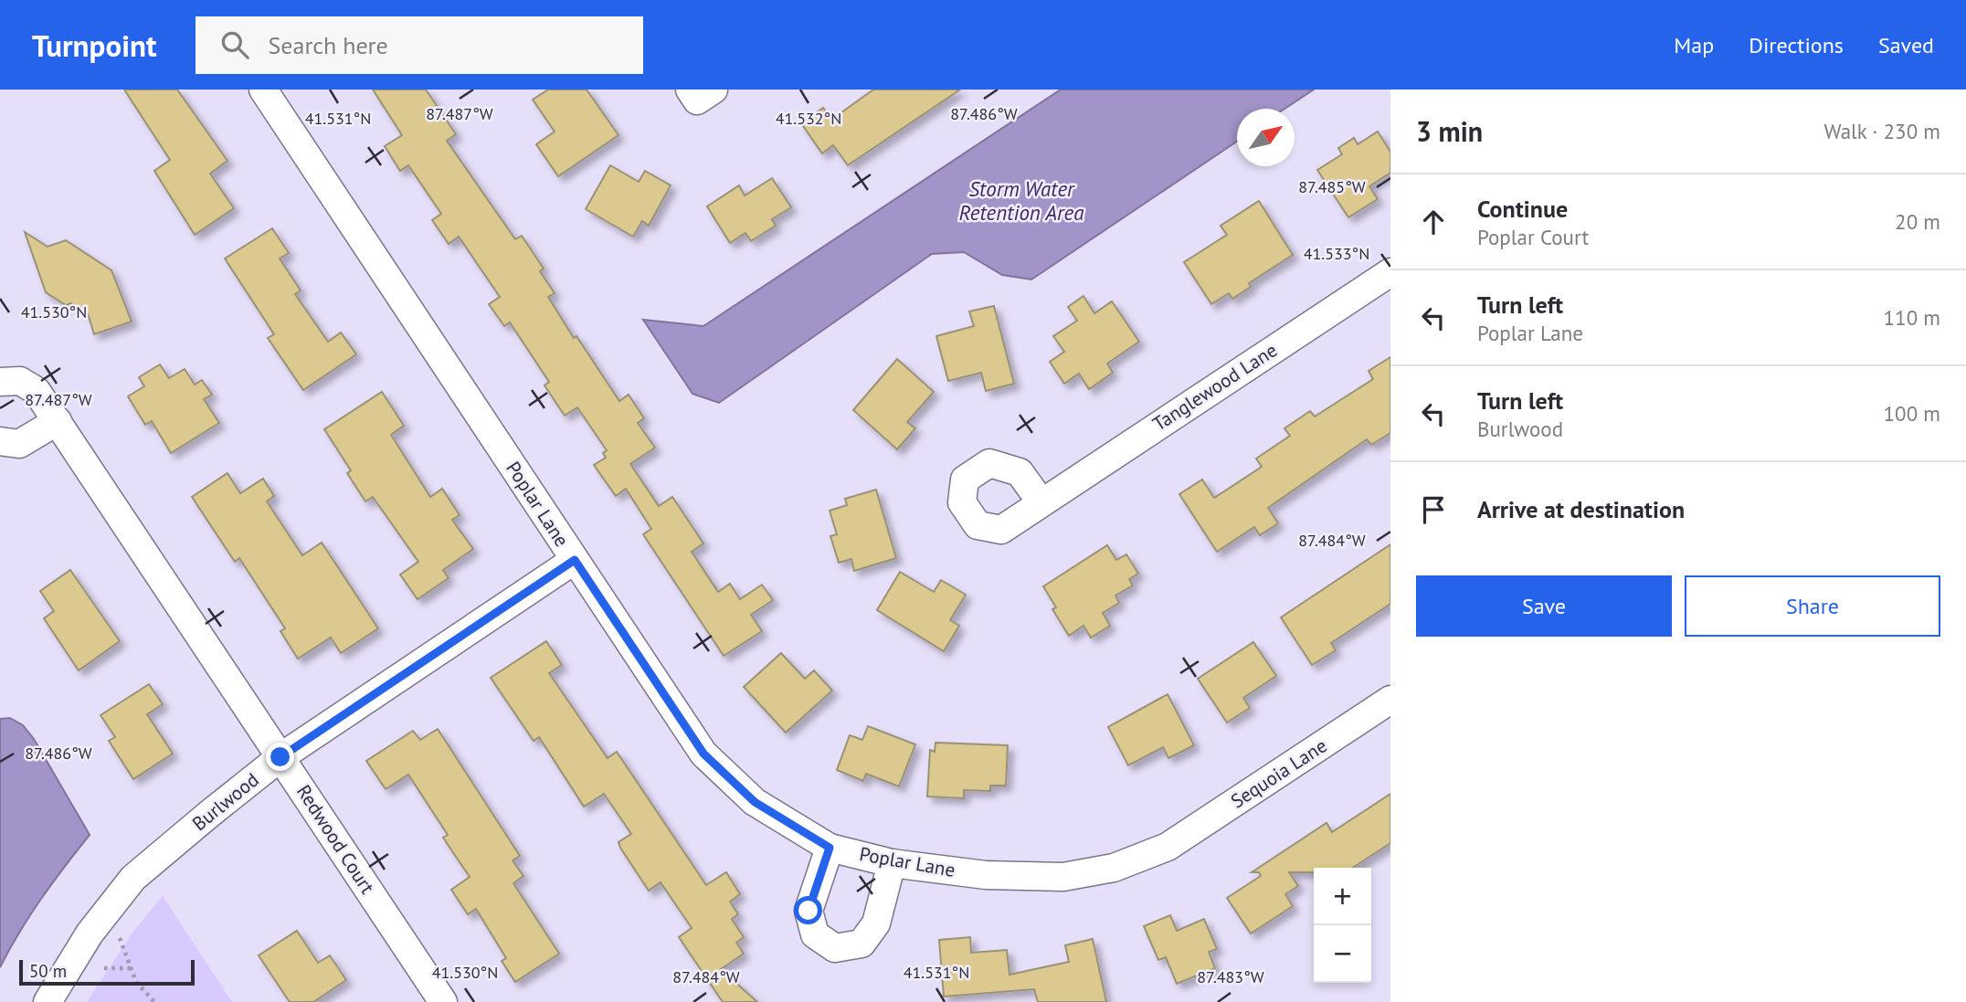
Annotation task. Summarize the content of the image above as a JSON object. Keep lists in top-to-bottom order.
{
  "streets": {
    "street": [
      "Tanglewood Lane",
      "Poplar Lane",
      "Sequoia Lane",
      "Burlwood",
      "Redwood Court"
    ]
  },
  "crossings": [
    ["Poplar Lane", "Sequoia Lane"],
    ["Poplar Lane", "Burlwood"],
    ["Burlwood", "Redwood Court"]
  ],
  "water": ["Storm Water Retention Area"],
  "scale_bar": "50 m",
  "north": "top right",
  "page": {
    "header": "Turnpoint",
    "search": "Search here",
    "nav": ["Map", "Directions", "Saved"],
    "heading": ["3 min", "Walk · 230 m"],
    "list": [
      ["Continue", "Poplar Court", "20 m"],
      ["Turn left", "Poplar Lane", "110 m"],
      ["Turn left", "Burlwood", "100 m"],
      "Arrive at destination"
    ],
    "buttons": ["Save", "Share"],
    "map_buttons": ["+", "−"],
    "scale": "50 m"
  },
  "coordinates": [
    "87.487°W",
    "87.486°W",
    "41.531°N",
    "41.532°N",
    "87.485°W",
    "41.533°N",
    "41.530°N",
    "87.484°W",
    "87.483°W"
  ]
}
